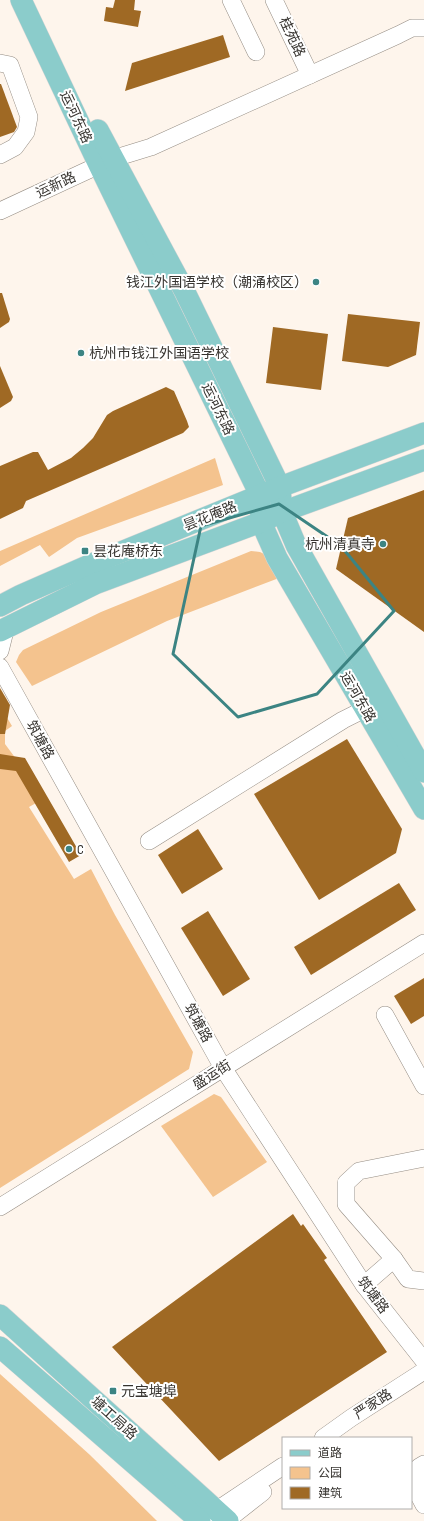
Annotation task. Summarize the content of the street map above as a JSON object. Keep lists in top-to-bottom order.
{
  "streets": {
    "main road": ["运河东路", "昙花庵路", "塘工局路"],
    "street": [
      "桂苑路",
      "运新路",
      "筑塘路",
      "盛运街",
      "严家路"
    ]
  },
  "crossings": [
    ["桂苑路", "运新路"],
    ["运河东路", "运新路"],
    ["运河东路", "昙花庵路"],
    ["筑塘路", "盛运街"]
  ],
  "places": {
    "other": [
      "钱江外国语学校（潮涌校区）",
      "杭州市钱江外国语学校",
      "杭州清真寺",
      "C"
    ],
    "transit": ["昙花庵桥东", "元宝塘埠"]
  },
  "legend": ["道路", "公园", "建筑"]
}
